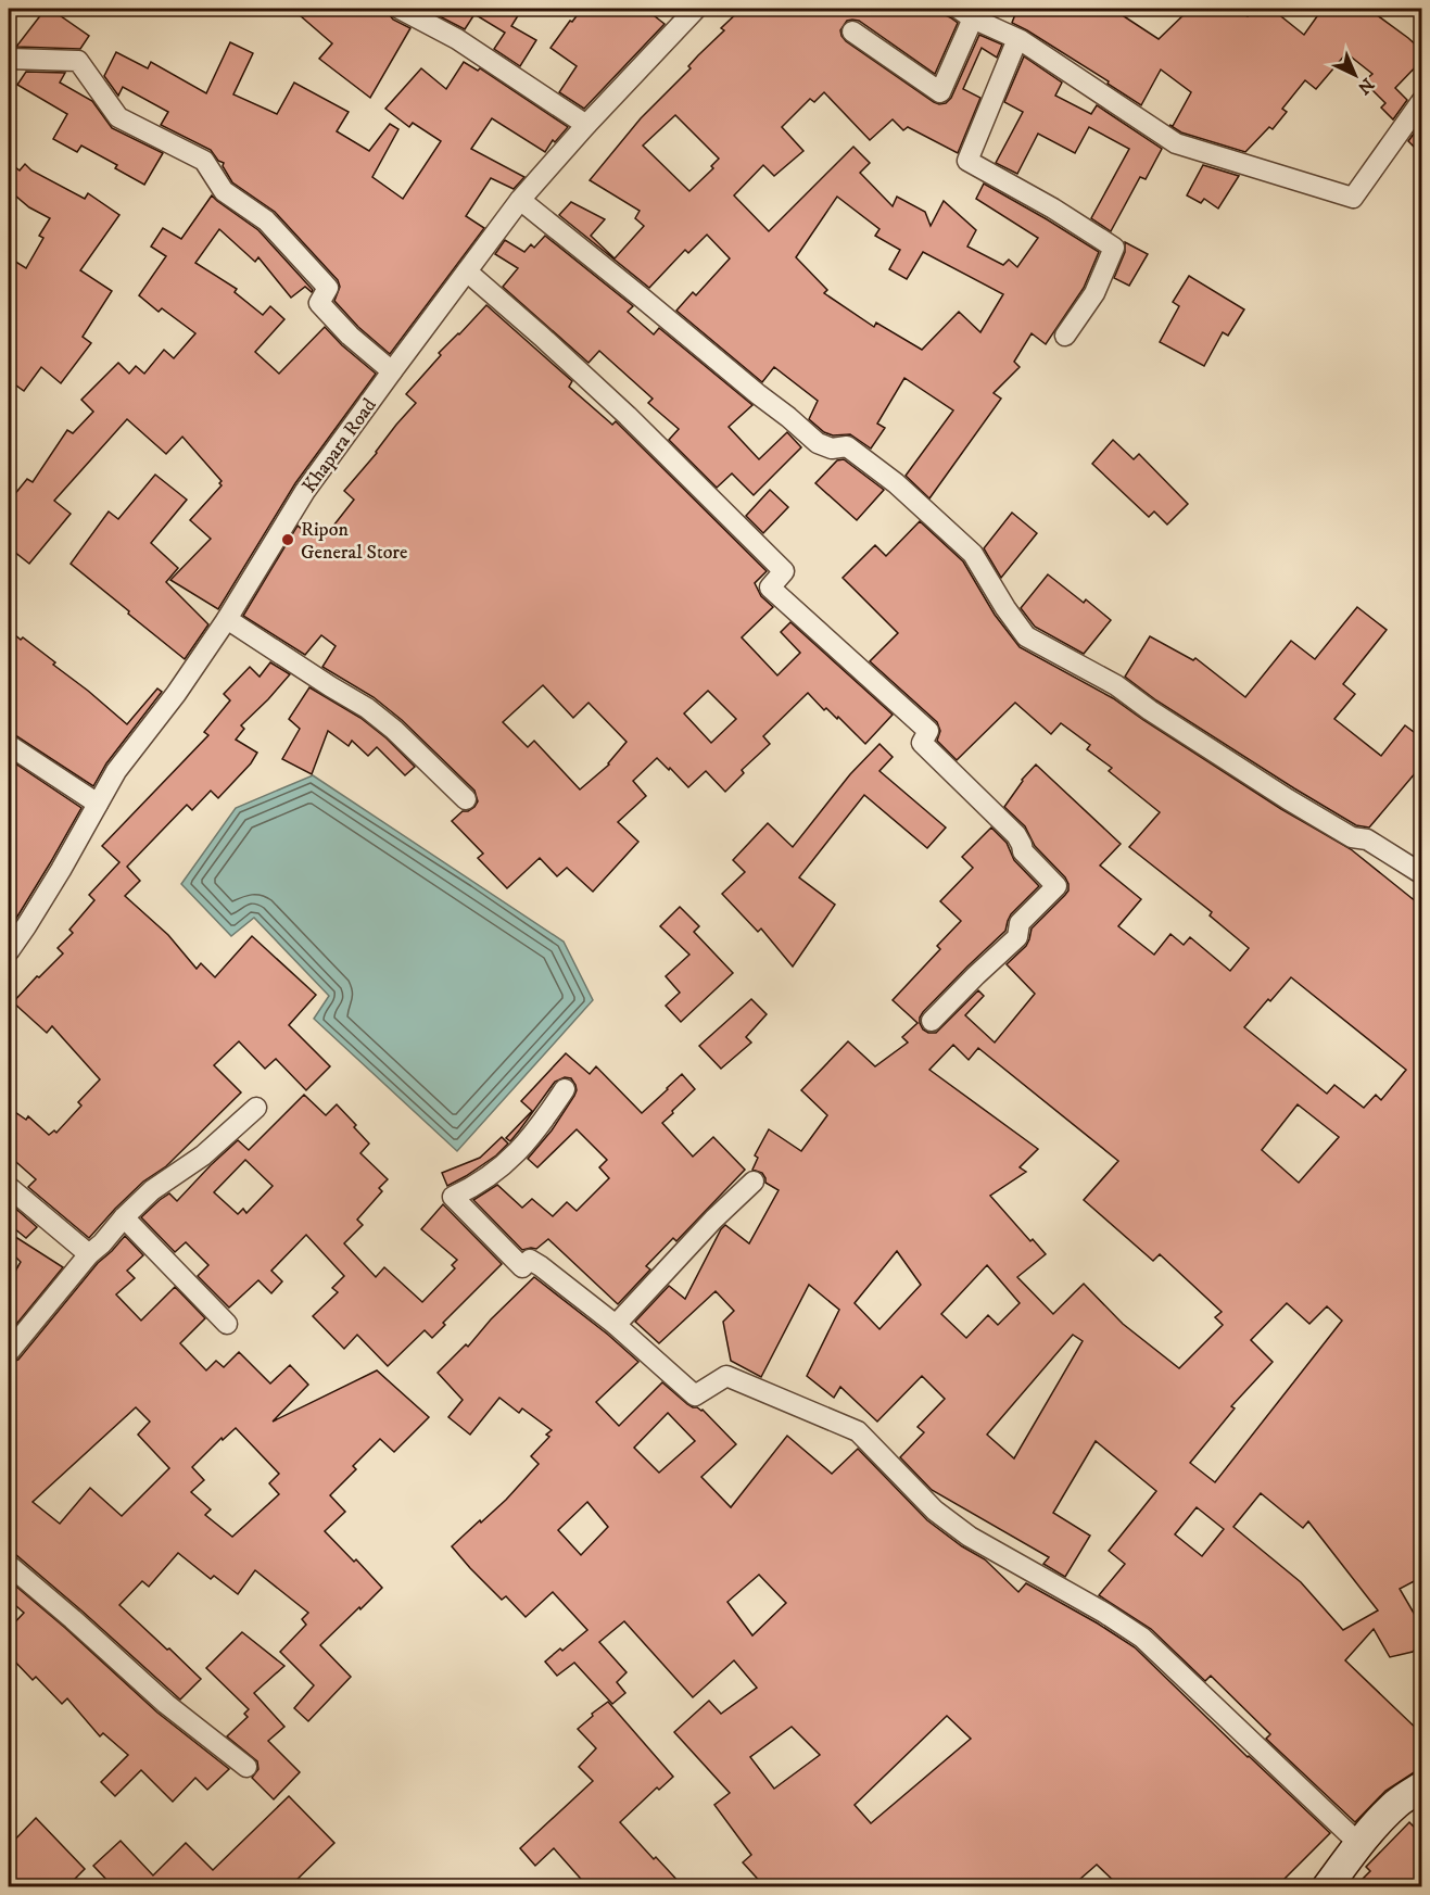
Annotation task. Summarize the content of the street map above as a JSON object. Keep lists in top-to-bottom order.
{
  "streets": {
    "street": ["Khapara Road"]
  },
  "places": ["Ripon General Store"],
  "north": "bottom right"
}
